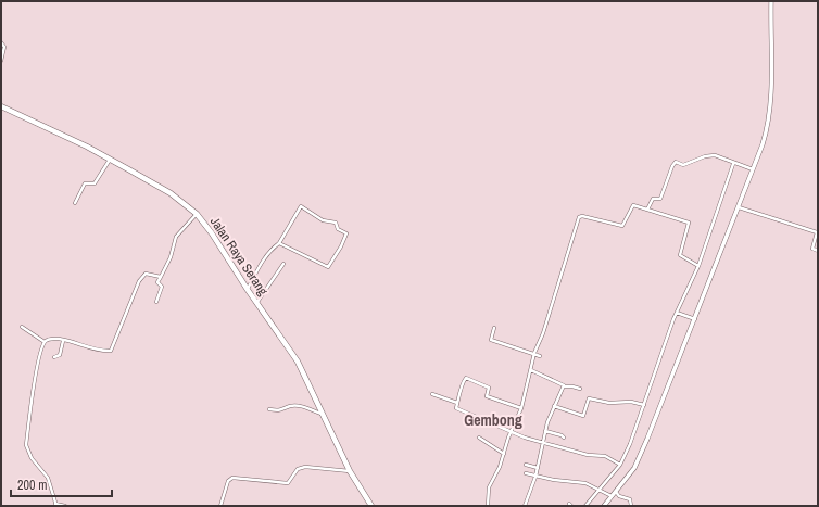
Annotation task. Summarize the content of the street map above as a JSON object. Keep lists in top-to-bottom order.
{
  "streets": {
    "highway": ["Jalan Raya Serang"]
  },
  "districts": ["Gembong"],
  "scale_bar": "200 m"
}
